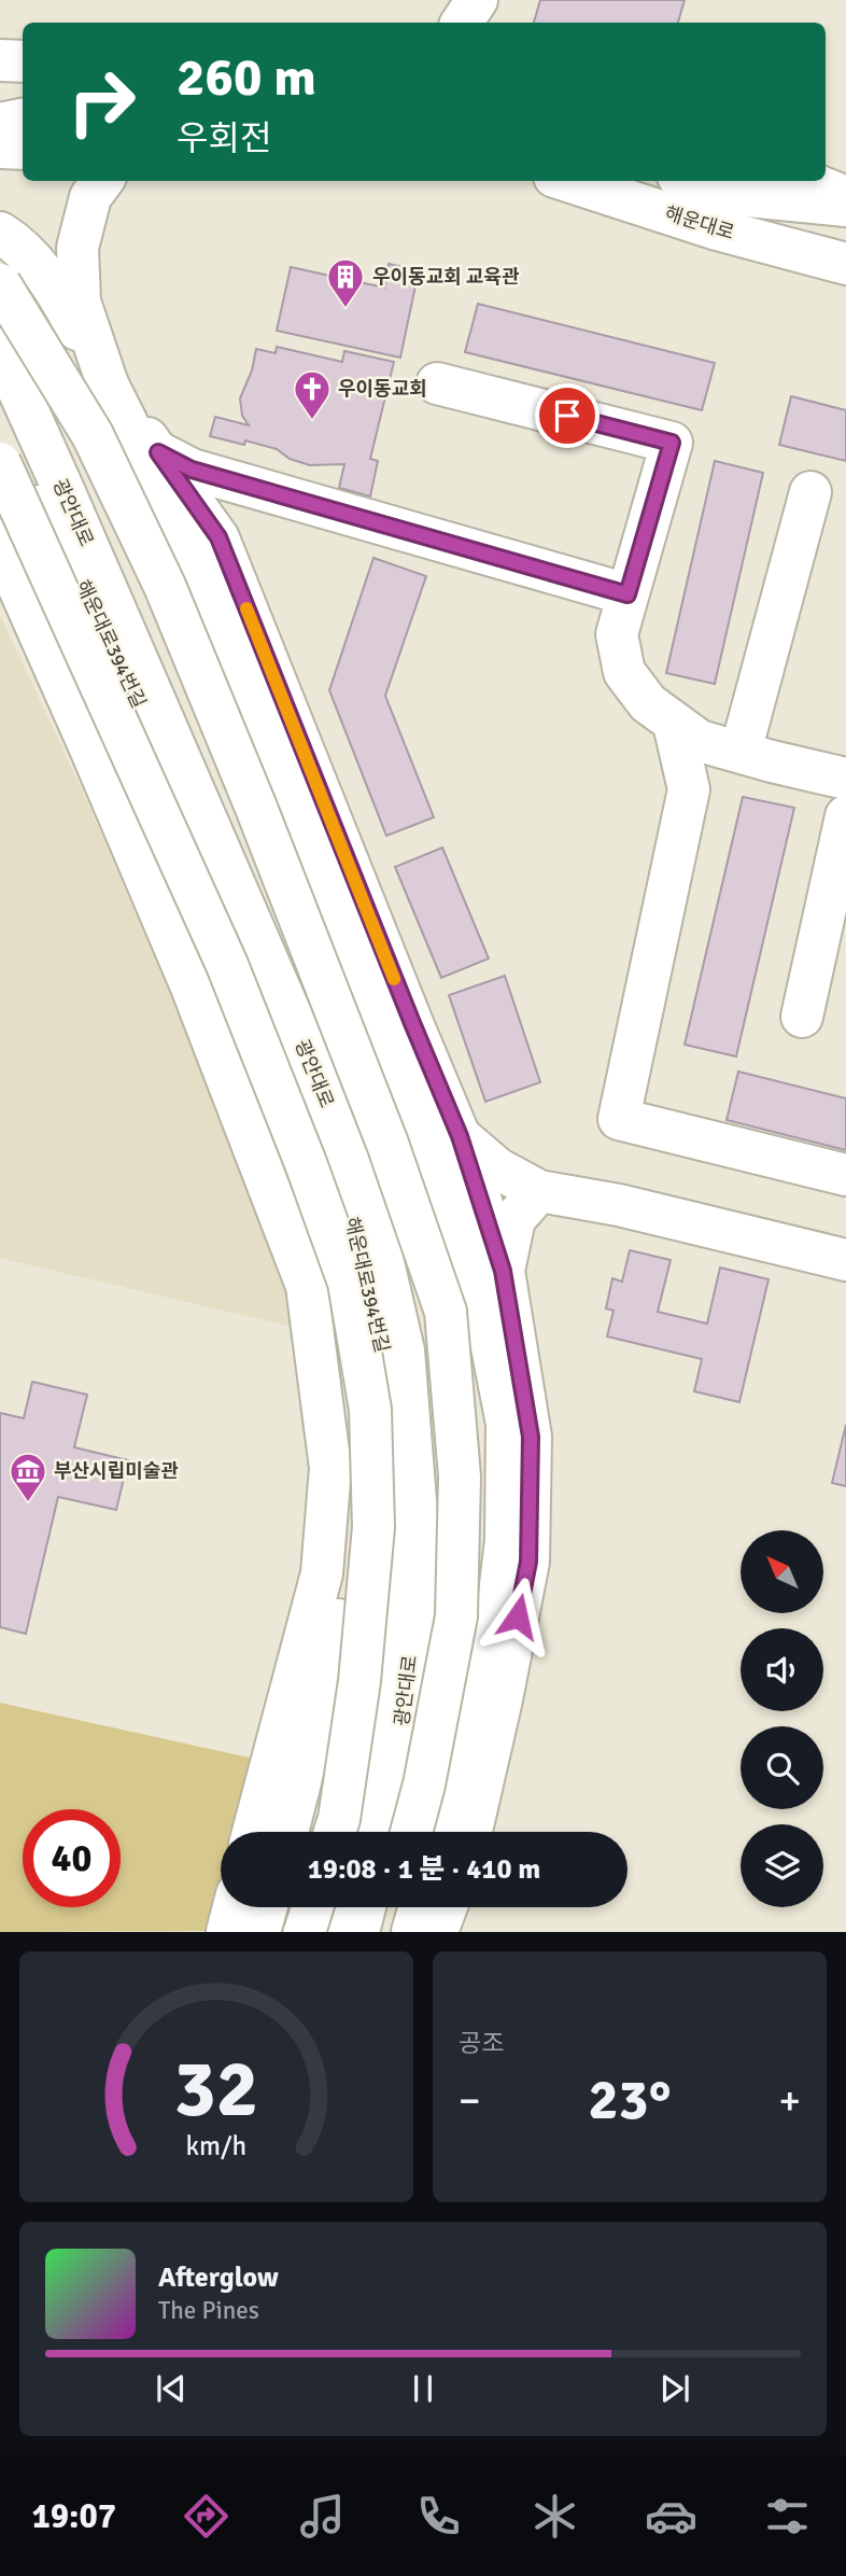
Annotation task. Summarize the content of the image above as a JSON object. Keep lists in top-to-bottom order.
{
  "streets": {
    "main road": ["해운대로", "광안대로", "해운대로394번길"]
  },
  "places": {
    "building": ["우이동교회 교육관"],
    "church": ["우이동교회"],
    "museum": ["부산시립미술관"]
  },
  "north": "top left",
  "page": {
    "turn": ["260 m", "우회전"],
    "limit": "40",
    "trip": "19:08 · 1 분 · 410 m",
    "tile": "공조",
    "heat": ["−", "23°", "+"],
    "song": ["Afterglow", "The Pines"],
    "tabs": "19:07",
    "gauge": ["32", "km/h"]
  }
}
